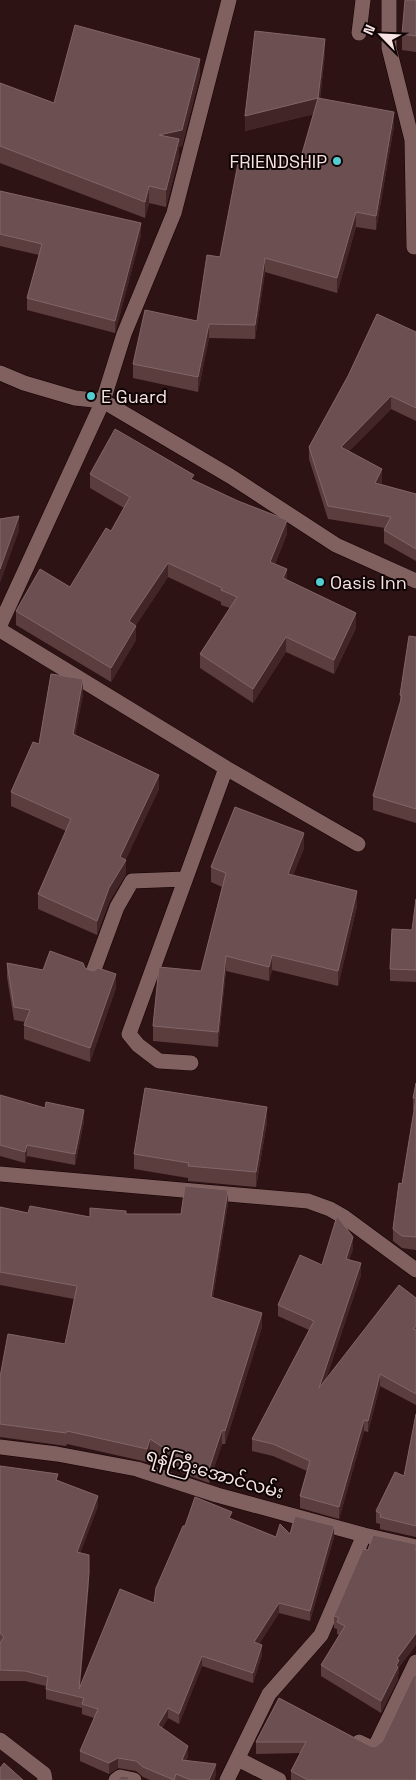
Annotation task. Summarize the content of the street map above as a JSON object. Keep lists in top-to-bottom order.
{
  "streets": {
    "street": ["ရန်ကြီးအောင်လမ်း"]
  },
  "places": ["FRIENDSHIP", "E Guard", "Oasis Inn"],
  "north": "top left"
}
